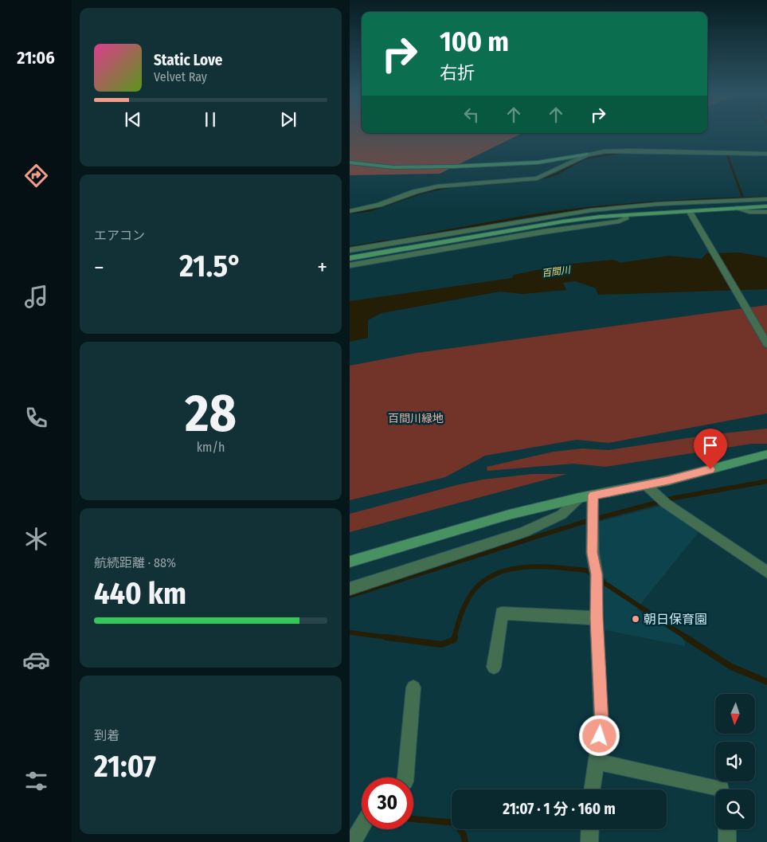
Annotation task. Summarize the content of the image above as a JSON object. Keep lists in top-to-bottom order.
{
  "water": ["百間川"],
  "parks": ["百間川緑地"],
  "places": ["朝日保育園"],
  "north": "bottom",
  "page": {
    "tabs": "21:06",
    "turn": ["100 m", "右折"],
    "song": ["Static Love", "Velvet Ray"],
    "tile": [
      "エアコン",
      ["28", "km/h"],
      ["航続距離 · 88%", "440 km"],
      ["到着", "21:07"]
    ],
    "heat": ["−", "21.5°", "+"],
    "limit": "30",
    "trip": "21:07 · 1 分 · 160 m"
  }
}
